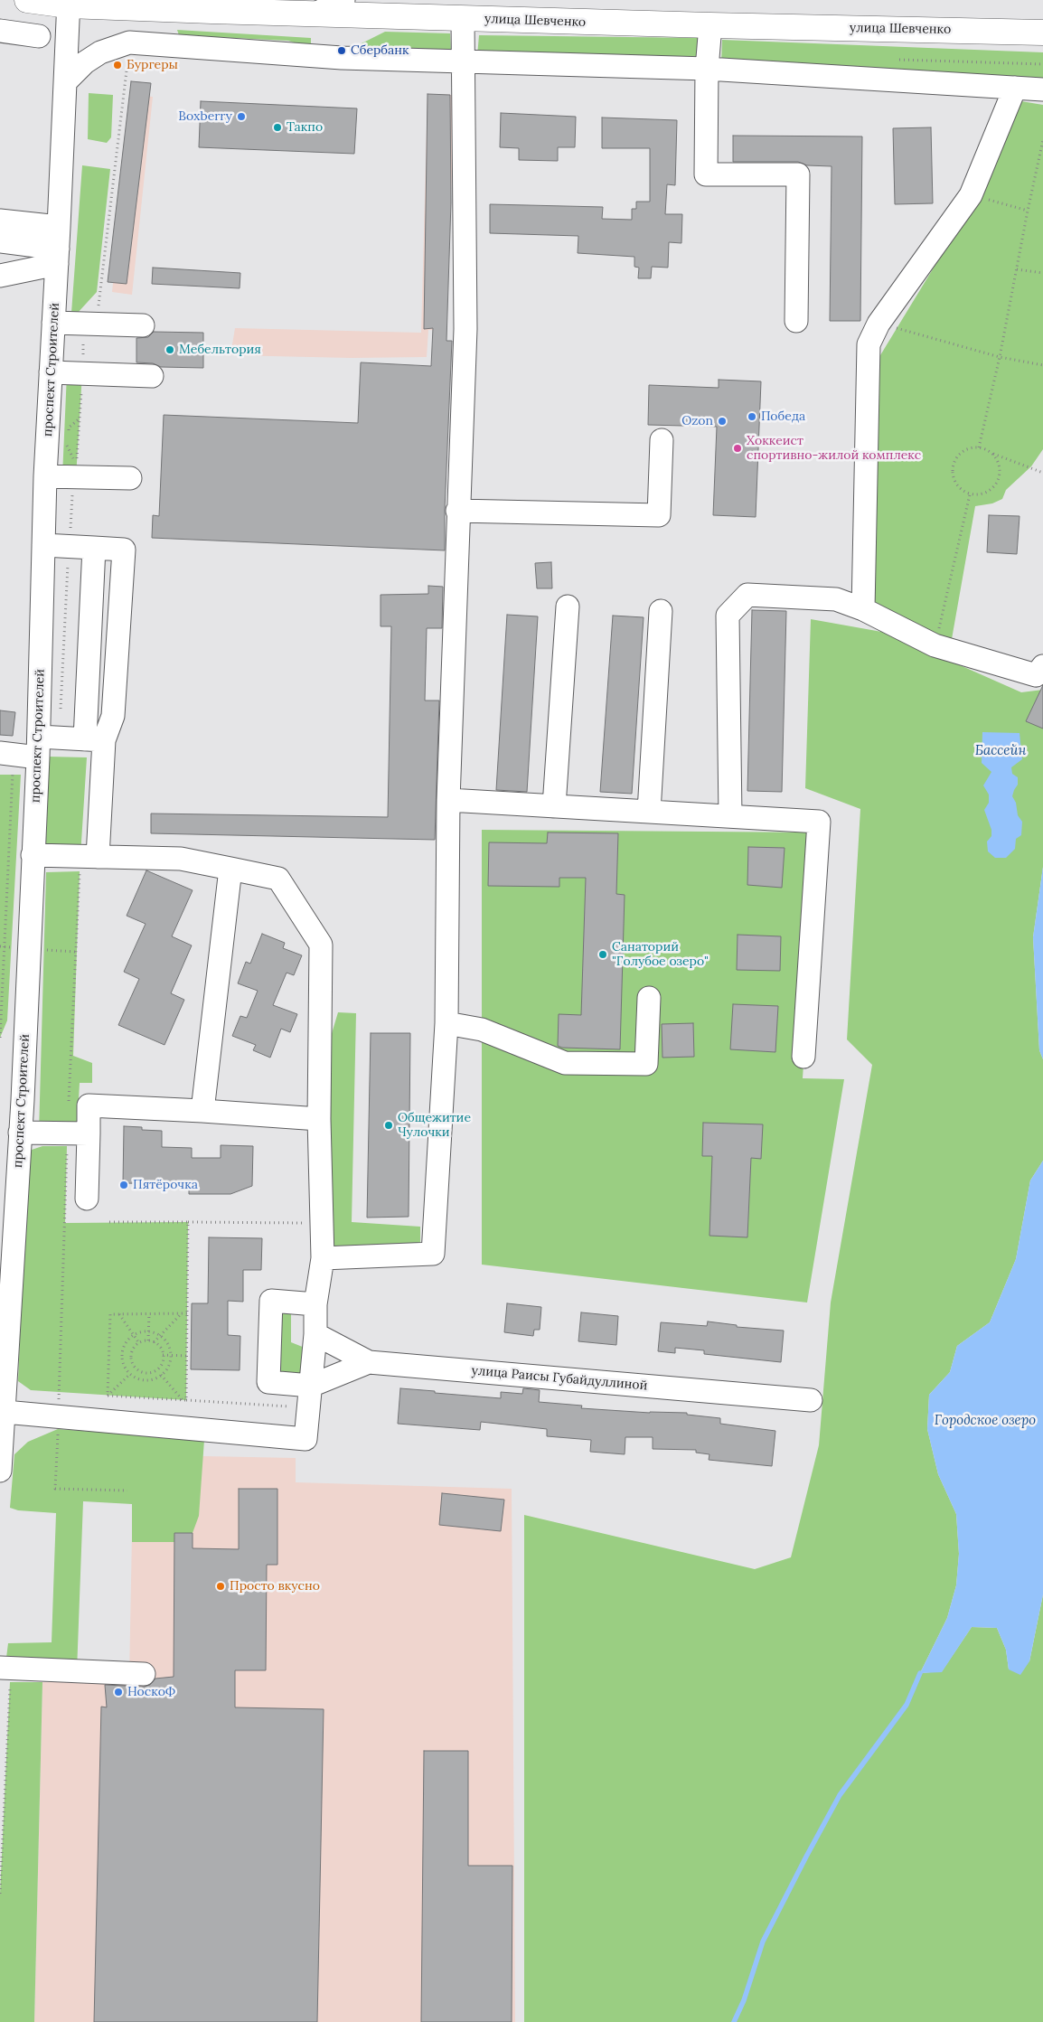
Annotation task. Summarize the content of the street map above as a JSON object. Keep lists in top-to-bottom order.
{
  "streets": {
    "main road": ["улица Шевченко"],
    "street": ["проспект Строителей", "улица Раисы Губайдуллиной"]
  },
  "crossings": [
    ["улица Шевченко", "проспект Строителей"]
  ],
  "water": ["Бассейн", "Городское озеро"],
  "places": [
    "Сбербанк",
    "Бургеры",
    "Boxberry",
    "Такпо",
    "Мебельтория",
    "Победа",
    "Ozon",
    "Хоккеист спортивно-жилой комплекс",
    "Санаторий \"Голубое озеро\"",
    "Общежитие Чулочки",
    "Пятёрочка",
    "Просто вкусно",
    "НоскоФ"
  ]
}
